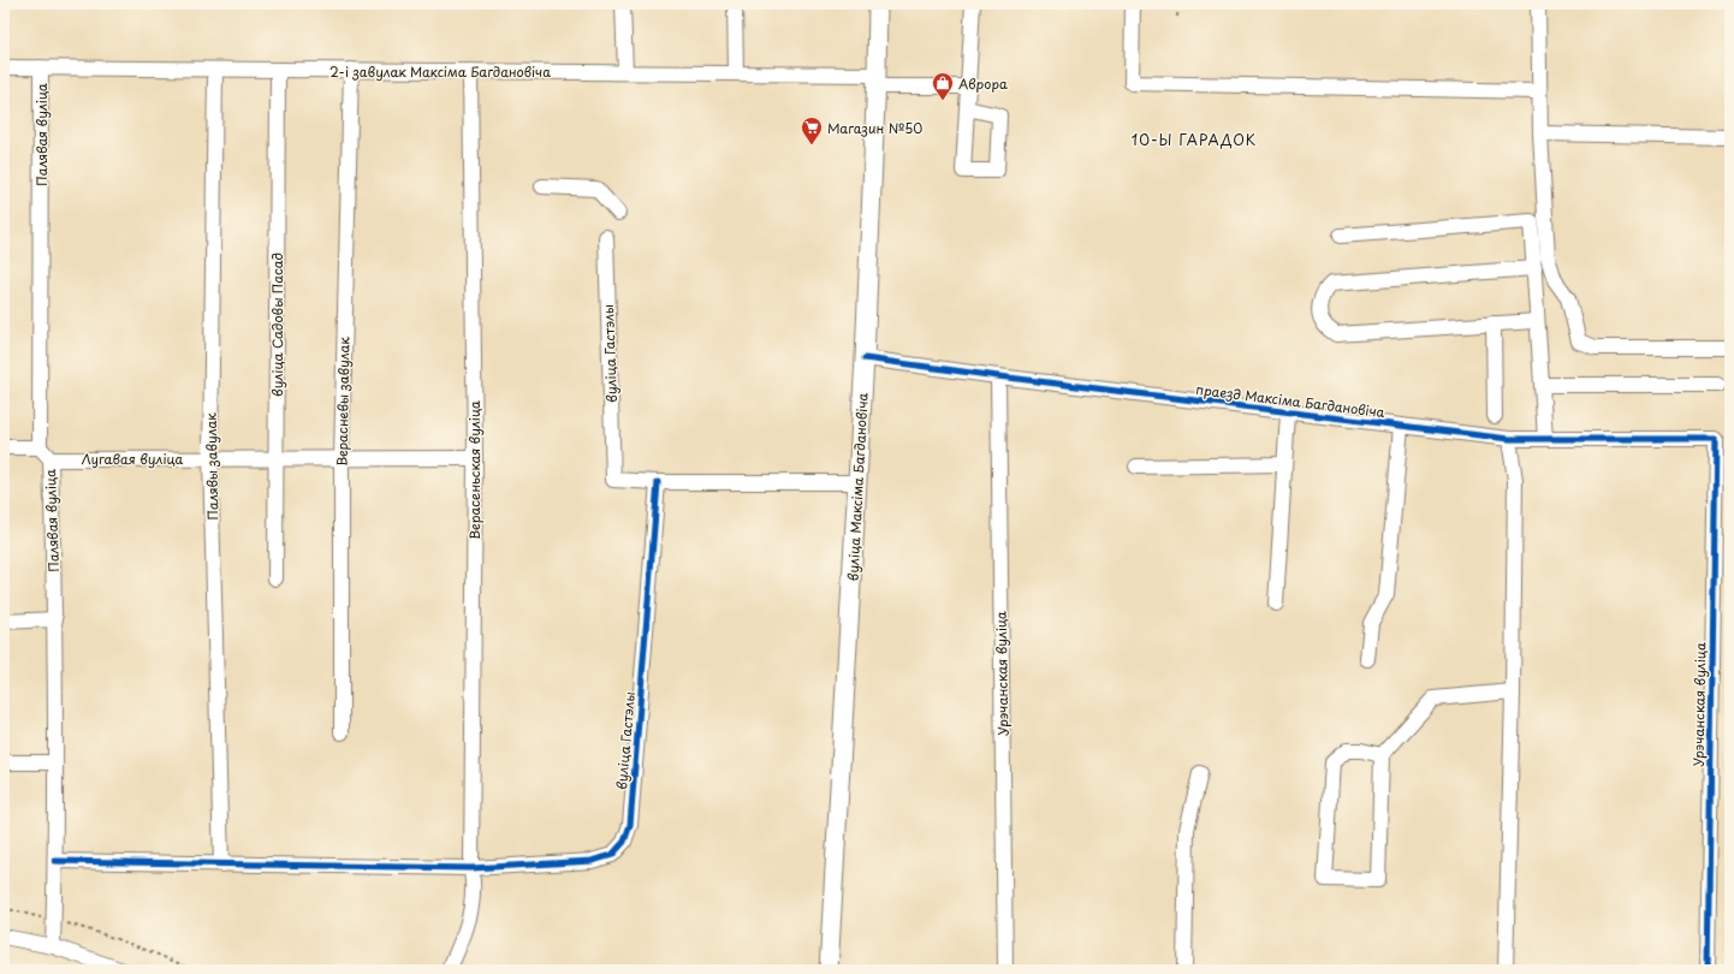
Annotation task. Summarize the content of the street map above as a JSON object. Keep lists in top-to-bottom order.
{
  "streets": {
    "main road": ["вуліца Максіма Багдановіча"],
    "street": [
      "2-і завулак Максіма Багдановіча",
      "Палявая вуліца",
      "вуліца Садовы Пасад",
      "вуліца Гастэлы",
      "праезд Максіма Багдановіча",
      "Верасневы завулак",
      "Лугавая вуліца",
      "Палявы завулак",
      "Верасеньская вуліца",
      "Урэчанская вуліца"
    ]
  },
  "crossings": [
    ["2-і завулак Максіма Багдановіча", "Палявая вуліца"],
    ["2-і завулак Максіма Багдановіча", "вуліца Садовы Пасад"],
    ["2-і завулак Максіма Багдановіча", "Верасневы завулак"],
    ["2-і завулак Максіма Багдановіча", "Палявы завулак"],
    ["2-і завулак Максіма Багдановіча", "Верасеньская вуліца"],
    ["2-і завулак Максіма Багдановіча", "вуліца Максіма Багдановіча"],
    ["Палявая вуліца", "вуліца Гастэлы"],
    ["Палявая вуліца", "Лугавая вуліца"],
    ["вуліца Садовы Пасад", "Лугавая вуліца"],
    ["вуліца Гастэлы", "Палявы завулак"],
    ["вуліца Гастэлы", "Верасеньская вуліца"],
    ["праезд Максіма Багдановіча", "вуліца Максіма Багдановіча"],
    ["праезд Максіма Багдановіча", "Урэчанская вуліца"],
    ["Верасневы завулак", "Лугавая вуліца"],
    ["Лугавая вуліца", "Палявы завулак"],
    ["Лугавая вуліца", "Верасеньская вуліца"]
  ],
  "districts": ["10-Ы ГАРАДОК"],
  "places": {
    "shop": ["Аврора"],
    "supermarket": ["Магазин №50"]
  }
}
